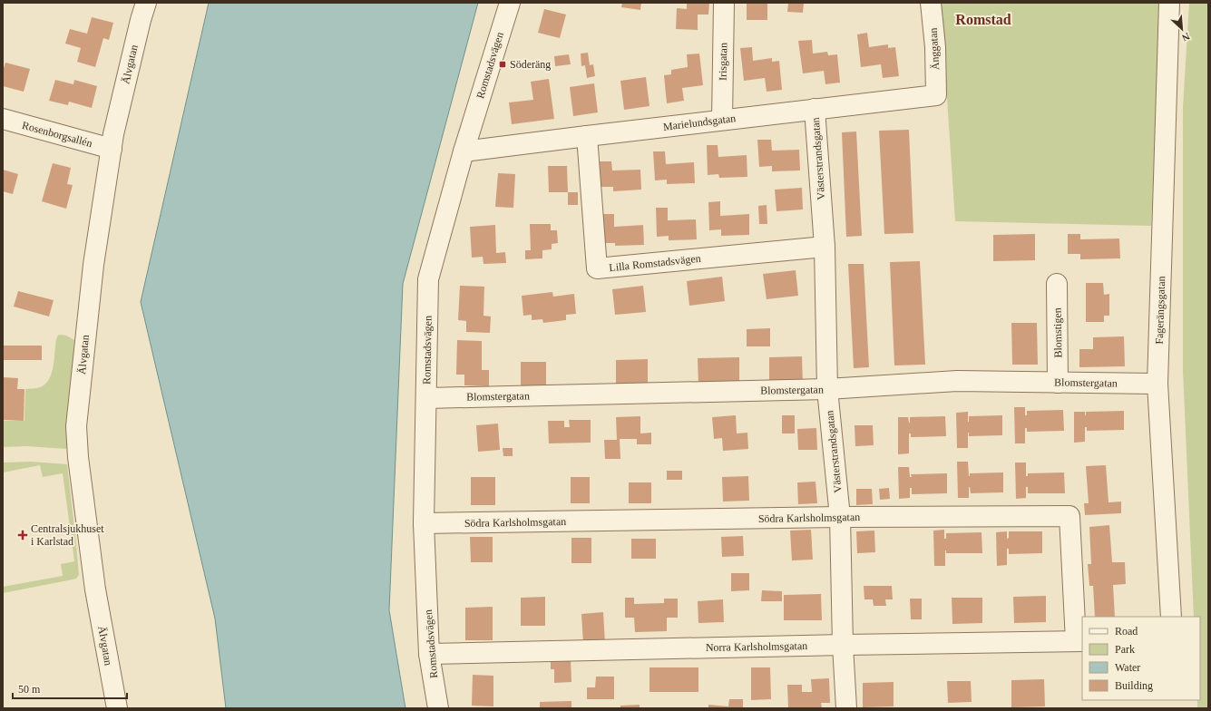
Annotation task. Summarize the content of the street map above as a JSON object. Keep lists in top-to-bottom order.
{
  "streets": {
    "street": [
      "Änggatan",
      "Irisgatan",
      "Älvgatan",
      "Romstadsvägen",
      "Marielundsgatan",
      "Rosenborgsallén",
      "Västerstrandsgatan",
      "Lilla Romstadsvägen",
      "Fagerängsgatan",
      "Blomstigen",
      "Blomstergatan",
      "Södra Karlsholmsgatan",
      "Norra Karlsholmsgatan"
    ]
  },
  "crossings": [
    ["Änggatan", "Marielundsgatan"],
    ["Irisgatan", "Marielundsgatan"],
    ["Älvgatan", "Rosenborgsallén"],
    ["Romstadsvägen", "Marielundsgatan"],
    ["Romstadsvägen", "Blomstergatan"],
    ["Romstadsvägen", "Södra Karlsholmsgatan"],
    ["Romstadsvägen", "Norra Karlsholmsgatan"],
    ["Marielundsgatan", "Västerstrandsgatan"],
    ["Marielundsgatan", "Lilla Romstadsvägen"],
    ["Västerstrandsgatan", "Lilla Romstadsvägen"],
    ["Västerstrandsgatan", "Blomstergatan"],
    ["Västerstrandsgatan", "Södra Karlsholmsgatan"],
    ["Västerstrandsgatan", "Norra Karlsholmsgatan"],
    ["Fagerängsgatan", "Blomstergatan"],
    ["Blomstigen", "Blomstergatan"],
    ["Södra Karlsholmsgatan", "Norra Karlsholmsgatan"]
  ],
  "districts": ["Romstad"],
  "places": {
    "transit": ["Söderäng"],
    "health": ["Centralsjukhuset i Karlstad"]
  },
  "legend": [
    "Road",
    "Park",
    "Water",
    "Building"
  ],
  "scale_bar": "50 m",
  "north": "bottom right"
}
